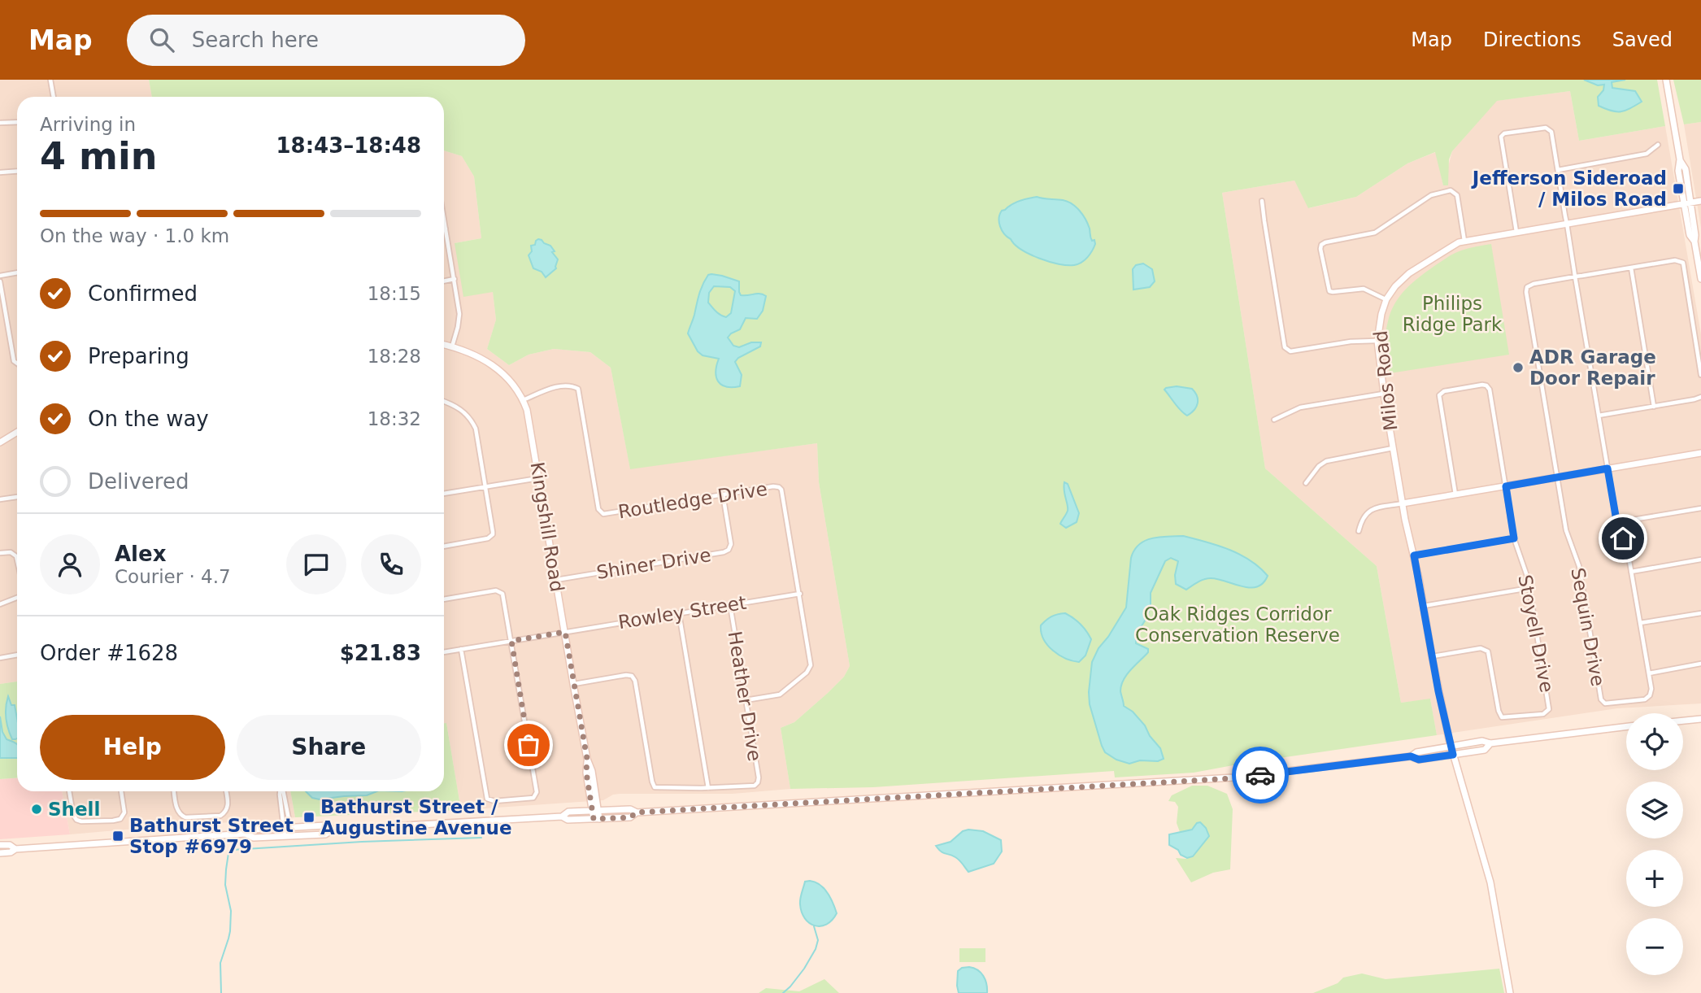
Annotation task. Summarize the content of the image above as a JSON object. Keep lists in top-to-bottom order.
{
  "streets": {
    "street": [
      "Milos Road",
      "Routledge Drive",
      "Kingshill Road",
      "Shiner Drive",
      "Rowley Street",
      "Sequin Drive",
      "Stoyell Drive",
      "Heather Drive"
    ]
  },
  "crossings": [
    ["Milos Road", "Sequin Drive"],
    ["Milos Road", "Stoyell Drive"],
    ["Routledge Drive", "Kingshill Road"],
    ["Routledge Drive", "Shiner Drive"],
    ["Routledge Drive", "Rowley Street"],
    ["Routledge Drive", "Heather Drive"],
    ["Kingshill Road", "Shiner Drive"],
    ["Kingshill Road", "Rowley Street"],
    ["Kingshill Road", "Heather Drive"],
    ["Rowley Street", "Heather Drive"]
  ],
  "parks": ["Philips Ridge Park", "Oak Ridges Corridor Conservation Reserve"],
  "places": {
    "transit": ["Jefferson Sideroad / Milos Road", "Bathurst Street / Augustine Avenue", "Bathurst Street Stop #6979"],
    "other": ["ADR Garage Door Repair", "Shell"]
  },
  "page": {
    "header": "Map",
    "search": "Search here",
    "nav": ["Map", "Directions", "Saved"],
    "heading": ["4 min", "Arriving in", "18:43–18:48"],
    "panel": [
      "Alex",
      "Courier · 4.7",
      "Order #1628",
      "$21.83"
    ],
    "bar": "On the way · 1.0 km",
    "list": [
      ["Confirmed", "18:15"],
      ["Preparing", "18:28"],
      ["On the way", "18:32"],
      "Delivered"
    ],
    "buttons": ["Help", "Share"],
    "map_buttons": ["+", "−"]
  }
}
